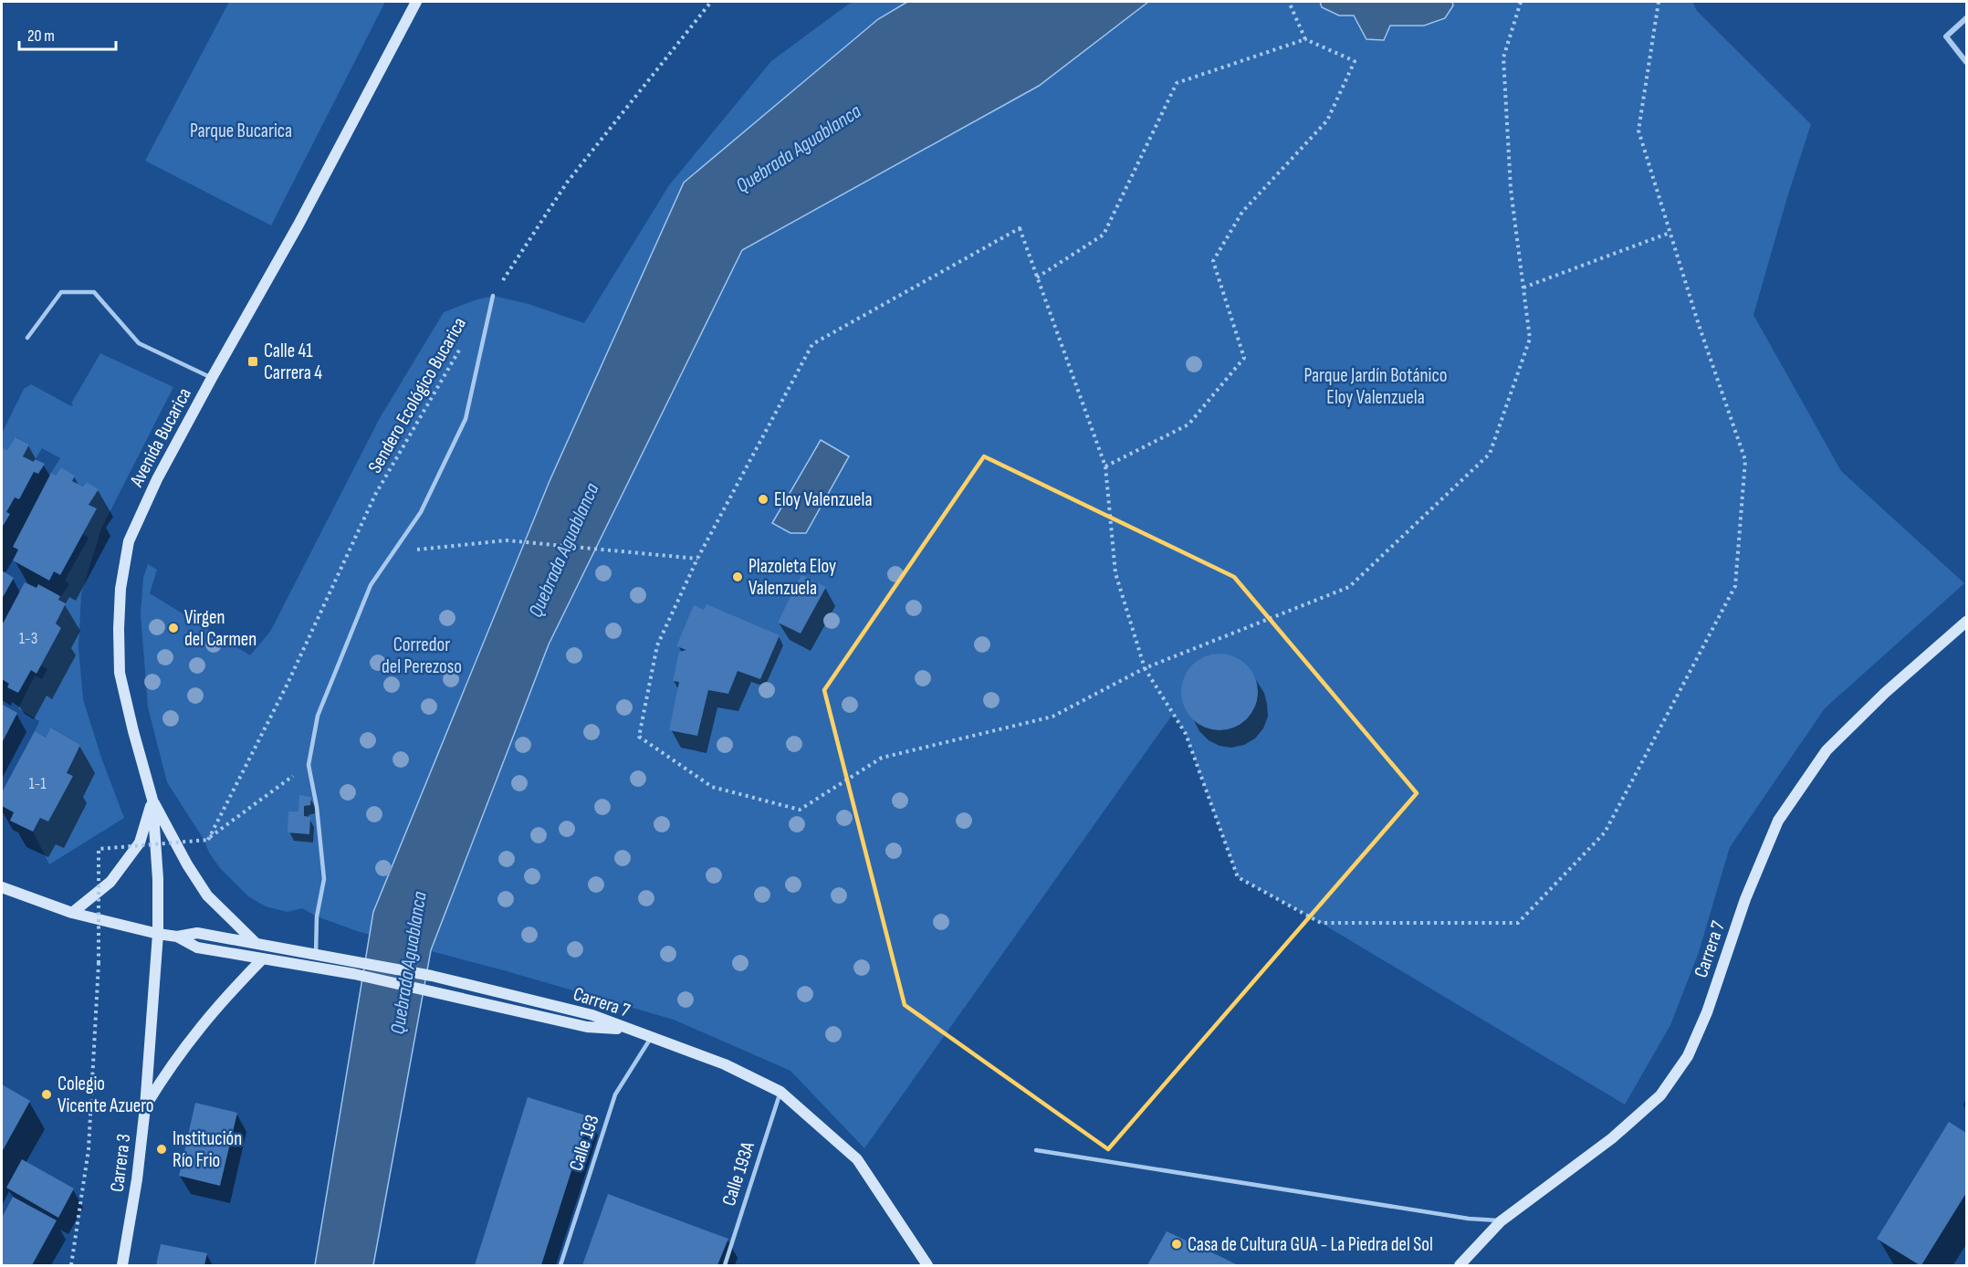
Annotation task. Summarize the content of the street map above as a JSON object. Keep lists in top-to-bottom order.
{
  "streets": {
    "main road": ["Avenida Bucarica", "Carrera 7", "Carrera 3"],
    "lane": ["Calle 193", "Calle 193A"],
    "path": ["Sendero Ecológico Bucarica"]
  },
  "crossings": [
    ["Avenida Bucarica", "Carrera 7"],
    ["Avenida Bucarica", "Carrera 3"],
    ["Carrera 7", "Calle 193"],
    ["Carrera 7", "Carrera 3"],
    ["Carrera 7", "Calle 193A"]
  ],
  "water": ["Quebrada Aguablanca"],
  "parks": ["Parque Bucarica", "Parque Jardín Botánico Eloy Valenzuela", "Corredor del Perezoso"],
  "places": {
    "transit": ["Calle 41 Carrera 4"],
    "other": [
      "Eloy Valenzuela",
      "Plazoleta Eloy Valenzuela",
      "Virgen del Carmen",
      "Colegio Vicente Azuero",
      "Institución Río Frio",
      "Casa de Cultura GUA - La Piedra del Sol"
    ]
  },
  "house_numbers": ["1-3", "1-1"],
  "scale_bar": "20 m"
}
